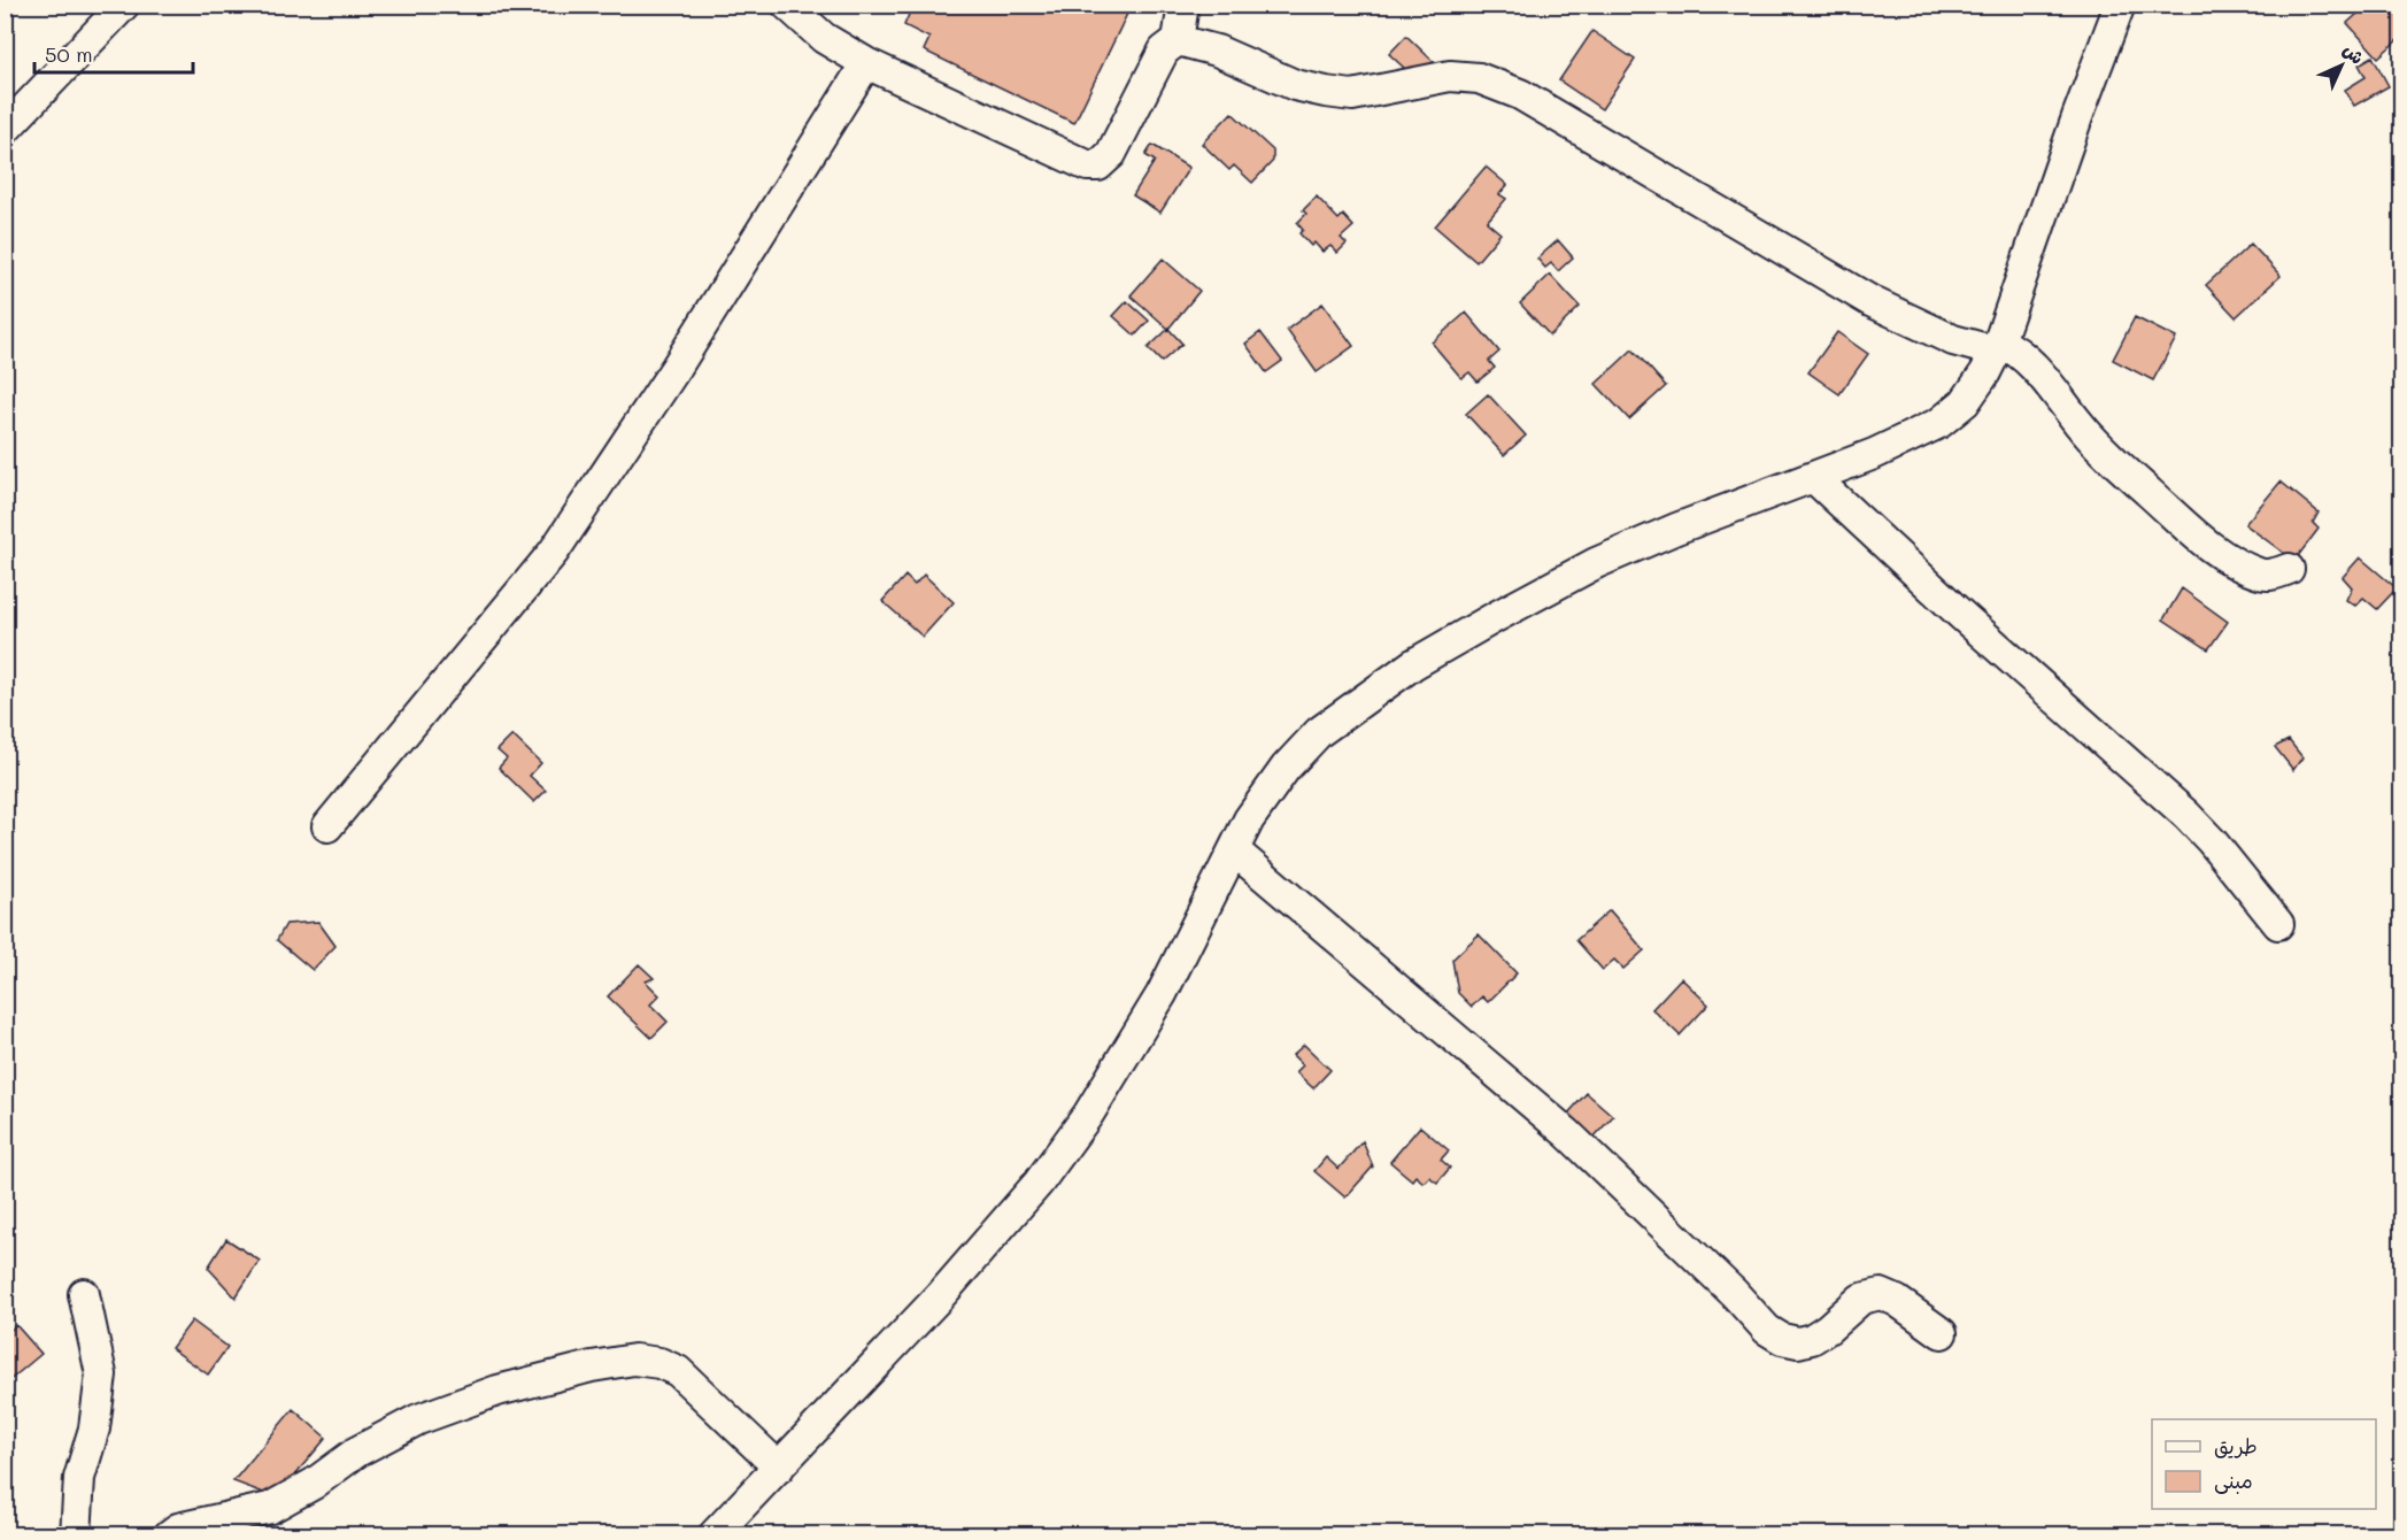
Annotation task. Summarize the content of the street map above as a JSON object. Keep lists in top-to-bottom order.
{
  "legend": ["طريق", "مبنى"],
  "scale_bar": "50 m",
  "north": "top right"
}
